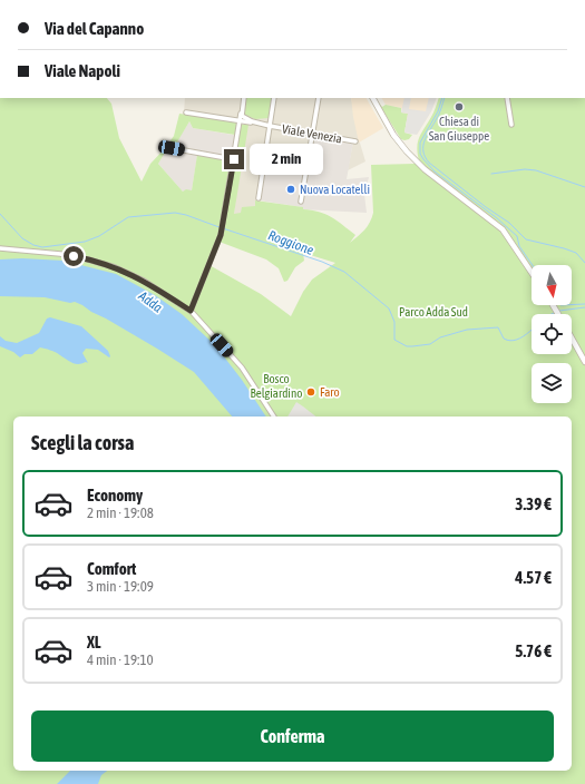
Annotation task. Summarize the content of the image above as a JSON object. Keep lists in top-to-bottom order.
{
  "streets": {
    "street": ["Viale Venezia"]
  },
  "water": ["Roggione", "Adda"],
  "parks": ["Parco Adda Sud", "Bosco Belgiardino"],
  "places": ["Chiesa di San Giuseppe", "Nuova Locatelli", "Faro"],
  "north": "bottom",
  "page": {
    "banner": ["Via del Capanno", "Viale Napoli"],
    "bubble": "2 min",
    "heading": "Scegli la corsa",
    "list": [
      {
        "name": "Economy",
        "note": "2 min · 19:08",
        "value": "3.39 €"
      },
      {
        "name": "Comfort",
        "note": "3 min · 19:09",
        "value": "4.57 €"
      },
      {
        "name": "XL",
        "note": "4 min · 19:10",
        "value": "5.76 €"
      }
    ],
    "buttons": "Conferma"
  }
}
